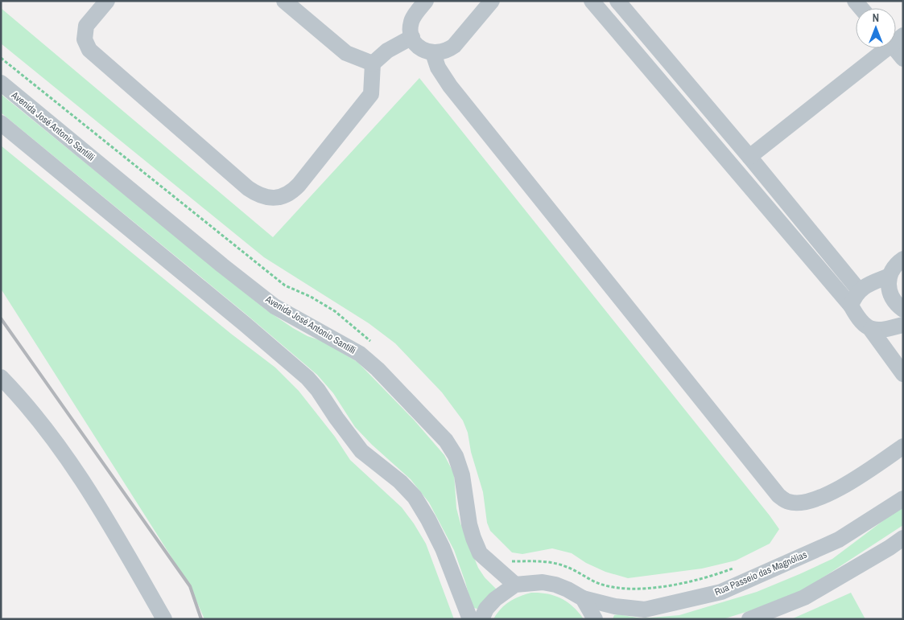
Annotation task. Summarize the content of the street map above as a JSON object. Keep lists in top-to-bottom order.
{
  "streets": {
    "street": ["Avenida José Antonio Santilli", "Rua Passeio das Magnólias"]
  },
  "crossings": [
    ["Avenida José Antonio Santilli", "Rua Passeio das Magnólias"]
  ],
  "north": "top"
}
